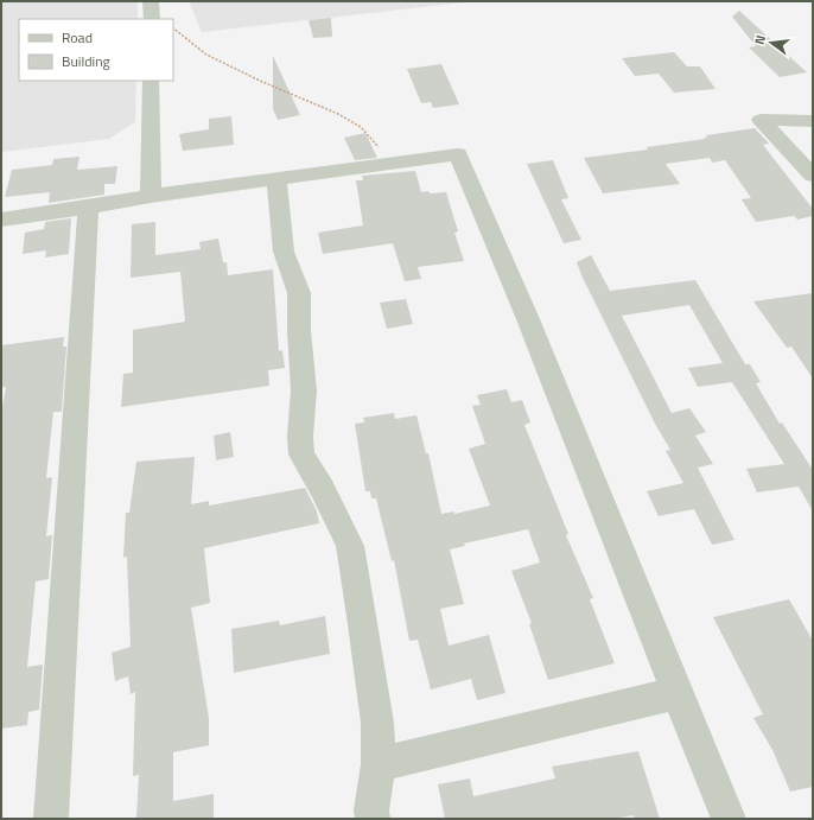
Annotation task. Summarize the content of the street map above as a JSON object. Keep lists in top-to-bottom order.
{
  "legend": ["Road", "Building"],
  "north": "left"
}
